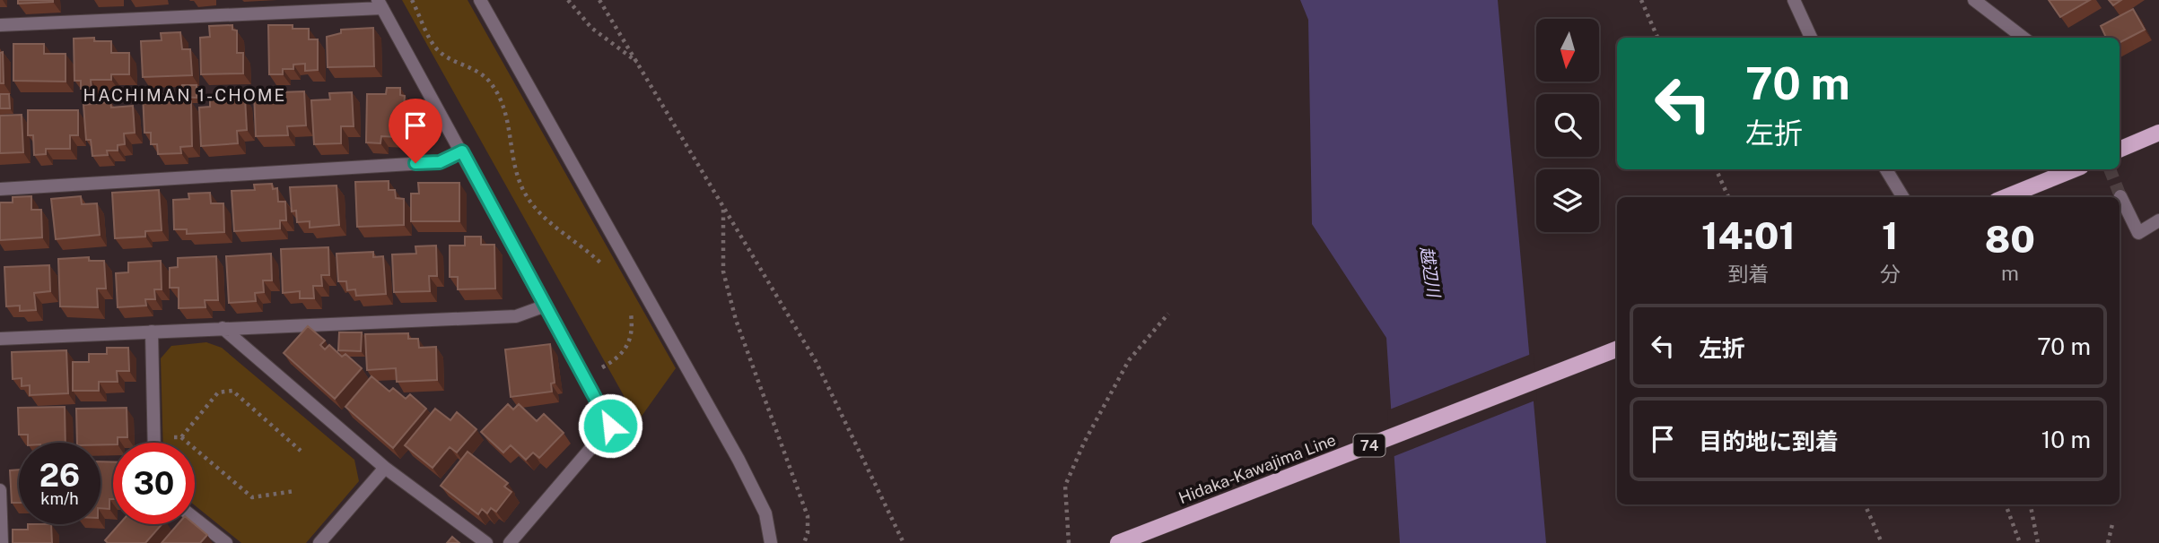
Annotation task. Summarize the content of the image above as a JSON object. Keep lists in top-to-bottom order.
{
  "streets": {
    "main road": ["74", "Hidaka-Kawajima Line"]
  },
  "districts": ["HACHIMAN 1-CHOME"],
  "water": ["越辺川"],
  "north": "bottom",
  "page": {
    "turn": ["70 m", "左折"],
    "eta": [
      "14:01",
      "到着",
      "1",
      "分",
      "80",
      "m"
    ],
    "list": [
      {
        "name": "左折",
        "value": "70 m"
      },
      {
        "name": "目的地に到着",
        "value": "10 m"
      }
    ],
    "speed": "26 km/h",
    "limit": "30"
  }
}
